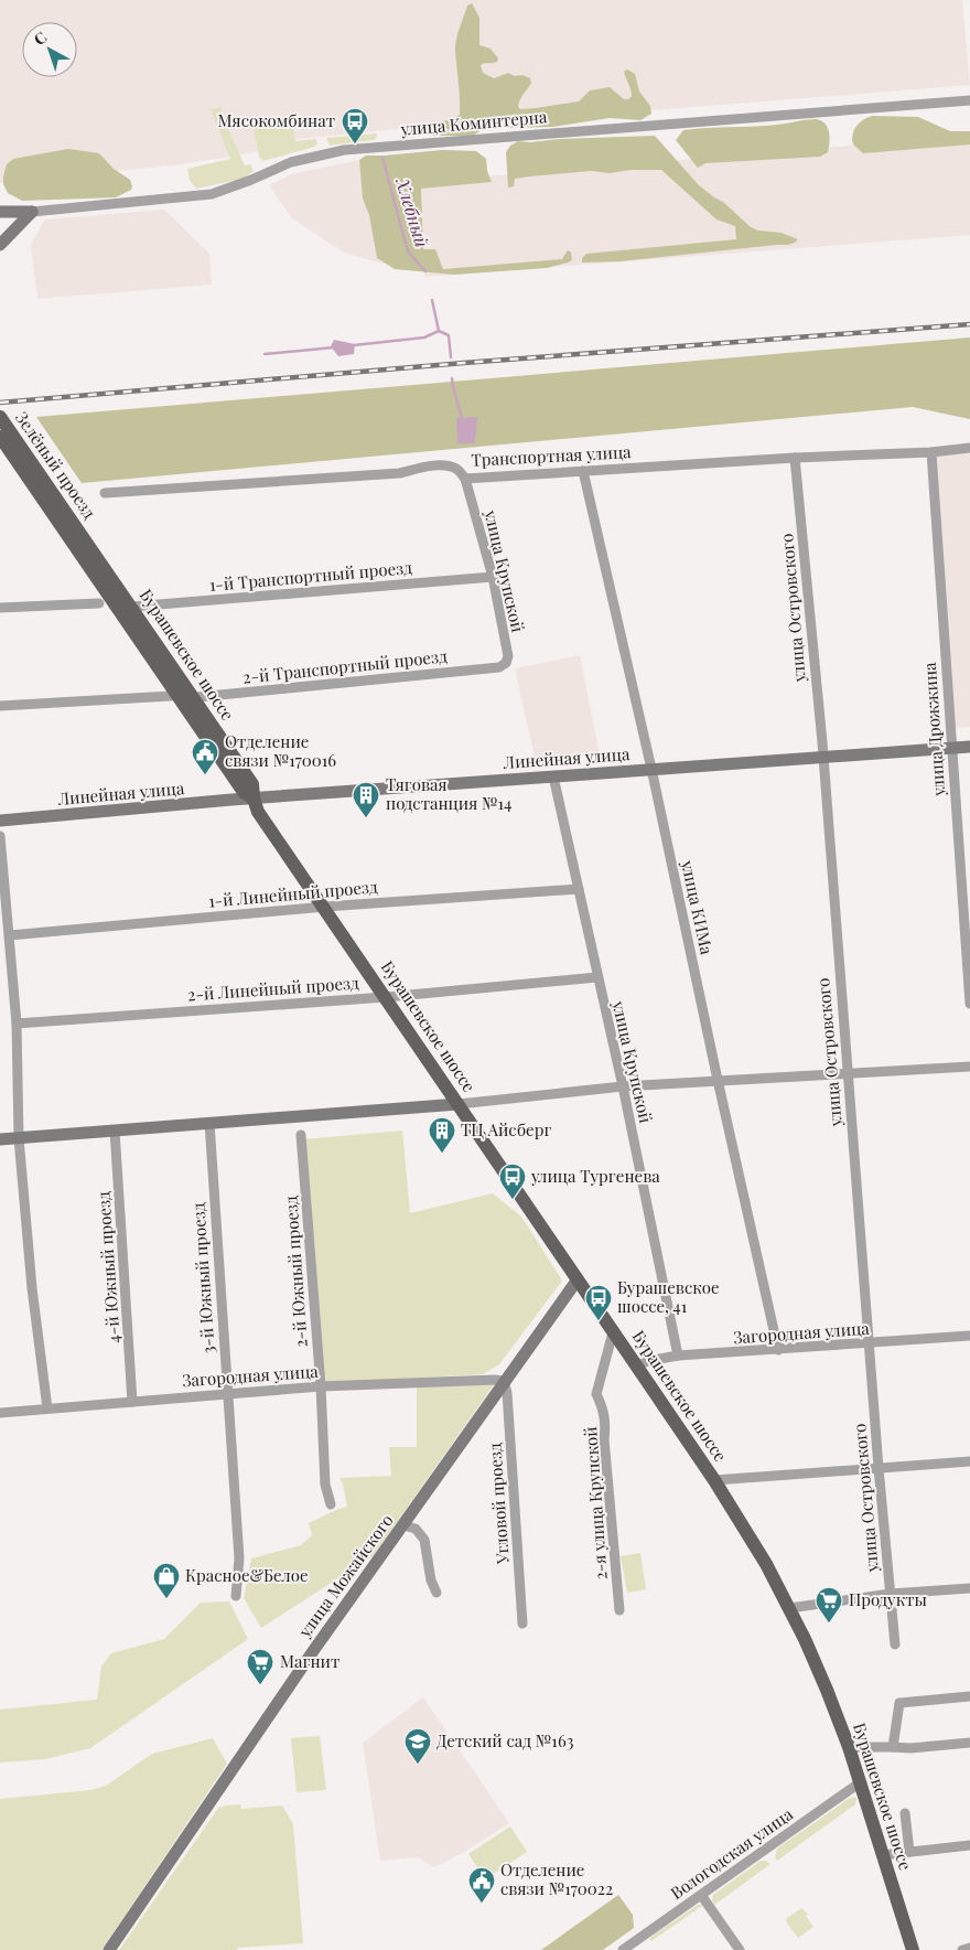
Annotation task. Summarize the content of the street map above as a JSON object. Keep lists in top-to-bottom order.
{
  "streets": {
    "main road": ["Зелёный проезд", "Бурашевское шоссе"],
    "street": [
      "улица Коминтерна",
      "Транспортная улица",
      "улица Крупской",
      "1-й Транспортный проезд",
      "улица Островского",
      "2-й Транспортный проезд",
      "улица Дрожжина",
      "Линейная улица",
      "1-й Линейный проезд",
      "улица КИМа",
      "2-й Линейный проезд",
      "4-й Южный проезд",
      "2-й Южный проезд",
      "3-й Южный проезд",
      "Загородная улица",
      "Угловой проезд",
      "2-я улица Крупской",
      "улица Можайского",
      "Вологодская улица"
    ]
  },
  "crossings": [
    ["Транспортная улица", "улица Крупской"],
    ["Транспортная улица", "улица Островского"],
    ["Транспортная улица", "улица Дрожжина"],
    ["Транспортная улица", "улица КИМа"],
    ["Зелёный проезд", "Бурашевское шоссе"],
    ["улица Крупской", "1-й Транспортный проезд"],
    ["улица Крупской", "2-й Транспортный проезд"],
    ["улица Крупской", "Линейная улица"],
    ["улица Крупской", "1-й Линейный проезд"],
    ["улица Крупской", "2-й Линейный проезд"],
    ["улица Крупской", "Загородная улица"],
    ["1-й Транспортный проезд", "Бурашевское шоссе"],
    ["улица Островского", "Линейная улица"],
    ["улица Островского", "Загородная улица"],
    ["Бурашевское шоссе", "2-й Транспортный проезд"],
    ["Бурашевское шоссе", "Линейная улица"],
    ["Бурашевское шоссе", "1-й Линейный проезд"],
    ["Бурашевское шоссе", "2-й Линейный проезд"],
    ["Бурашевское шоссе", "Загородная улица"],
    ["Бурашевское шоссе", "2-я улица Крупской"],
    ["Бурашевское шоссе", "улица Можайского"],
    ["Бурашевское шоссе", "Вологодская улица"],
    ["улица Дрожжина", "Линейная улица"],
    ["Линейная улица", "улица КИМа"],
    ["улица КИМа", "Загородная улица"],
    ["4-й Южный проезд", "Загородная улица"],
    ["2-й Южный проезд", "Загородная улица"],
    ["3-й Южный проезд", "Загородная улица"],
    ["Загородная улица", "Угловой проезд"],
    ["Загородная улица", "улица Можайского"],
    ["Угловой проезд", "улица Можайского"]
  ],
  "water": ["Хлебный"],
  "places": {
    "bus stop": ["Мясокомбинат", "улица Тургенева", "Бурашевское шоссе, 41"],
    "public building": ["Отделение связи №170016", "Отделение связи №170022"],
    "building": ["Тяговая подстанция №14", "ТЦ Айсберг"],
    "shop": ["Красное&Белое"],
    "supermarket": ["Продукты", "Магнит"],
    "school or university": ["Детский сад №163"]
  },
  "north": "top left"
}
